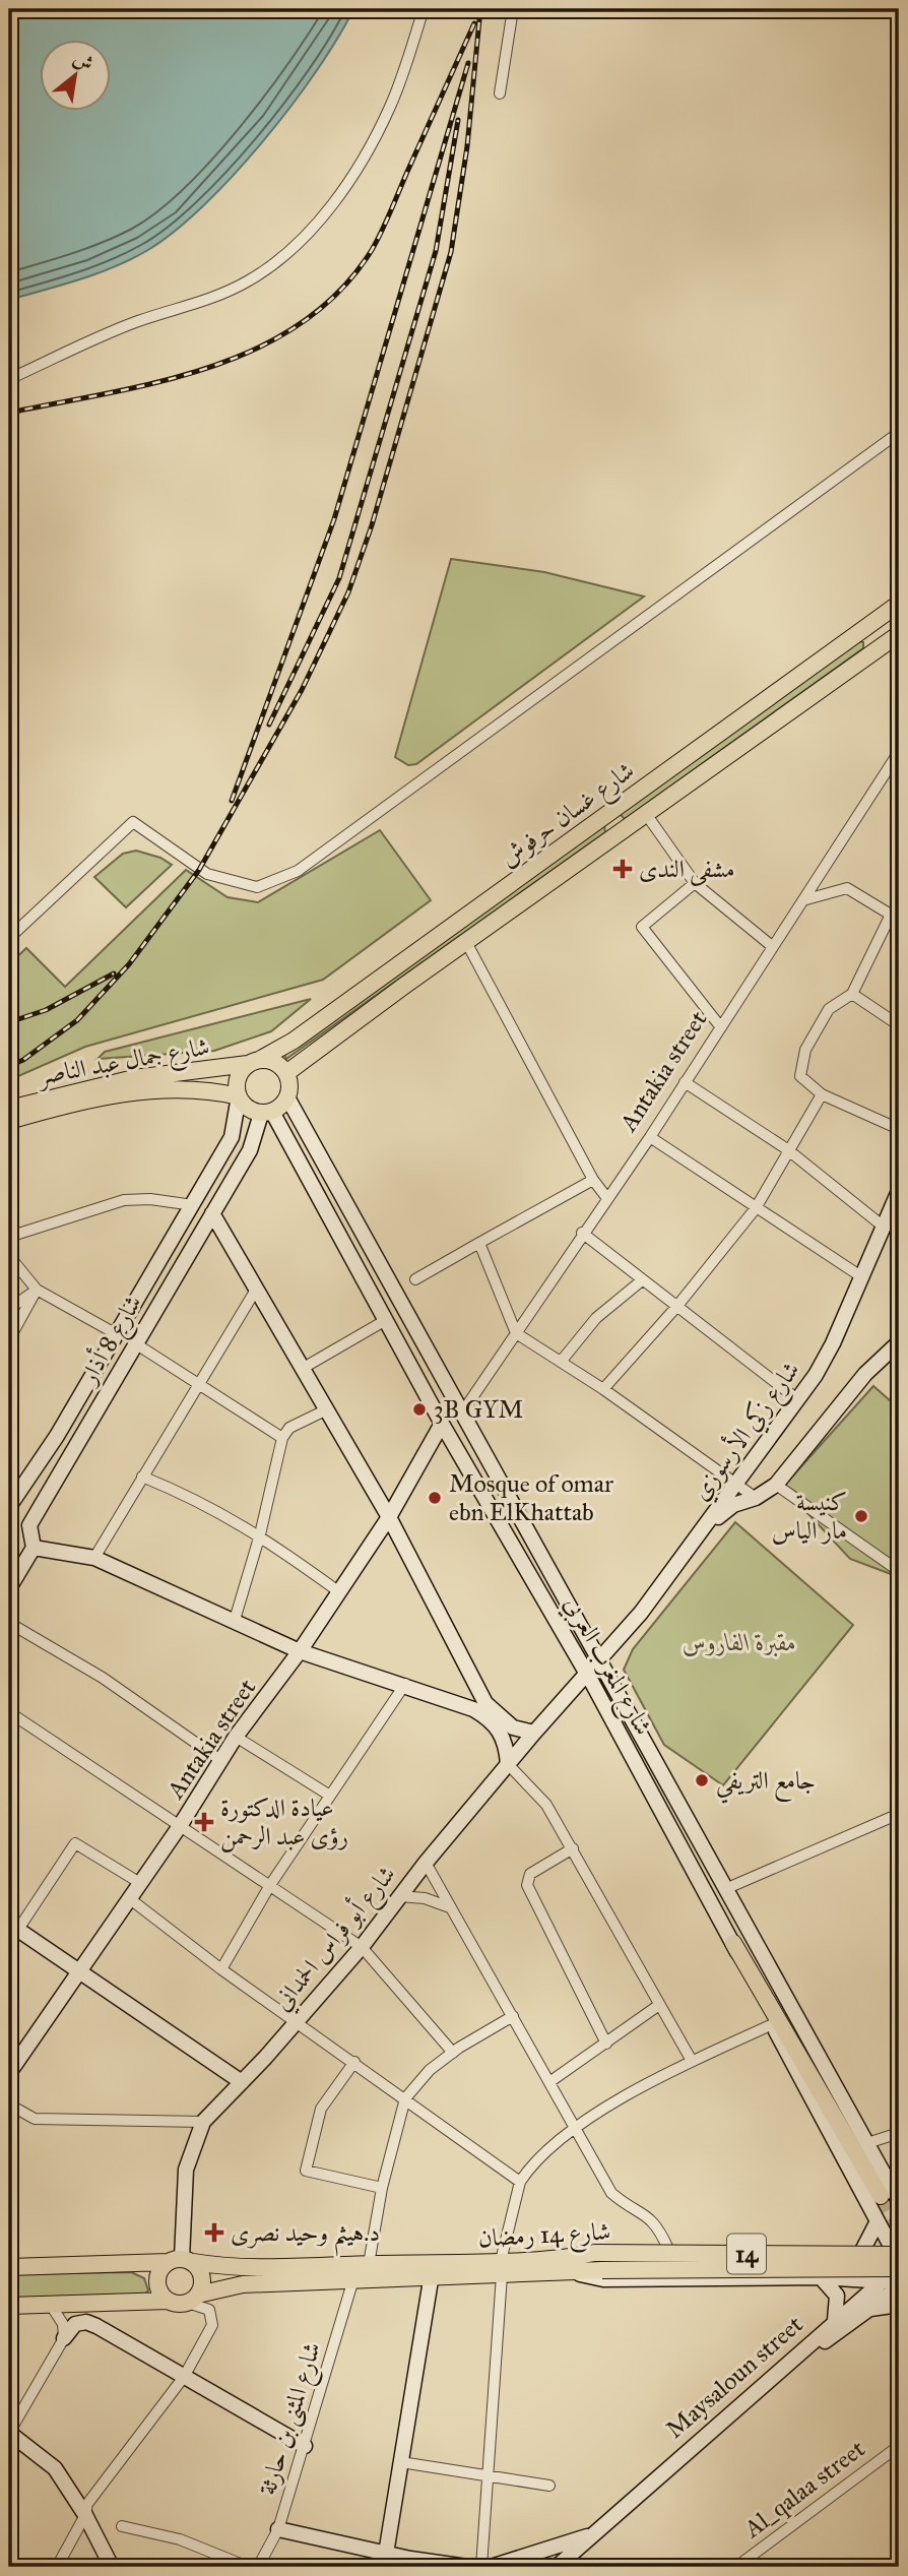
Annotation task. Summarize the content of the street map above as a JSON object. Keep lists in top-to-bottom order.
{
  "streets": {
    "main road": [
      "شارع غسان حرفوش",
      "شارع جمال عبد الناصر",
      "Antakia street",
      "شارع 8 أذار",
      "شارع زكي الأرسوزي",
      "شارع المغرب العربي",
      "شارع أبو فراس الحمداني",
      "شارع 14 رمضان",
      "14",
      "Maysaloun street"
    ],
    "street": ["شارع المثنى بن حارثة", "Al_qalaa street"]
  },
  "crossings": [
    ["شارع غسان حرفوش", "شارع جمال عبد الناصر"],
    ["شارع غسان حرفوش", "شارع 8 أذار"],
    ["شارع غسان حرفوش", "شارع المغرب العربي"],
    ["شارع جمال عبد الناصر", "شارع 8 أذار"],
    ["شارع جمال عبد الناصر", "شارع المغرب العربي"],
    ["Antakia street", "شارع المغرب العربي"],
    ["شارع 8 أذار", "شارع المغرب العربي"],
    ["شارع زكي الأرسوزي", "شارع المغرب العربي"],
    ["شارع زكي الأرسوزي", "شارع أبو فراس الحمداني"],
    ["شارع المغرب العربي", "شارع أبو فراس الحمداني"],
    ["شارع المغرب العربي", "شارع 14 رمضان"],
    ["شارع أبو فراس الحمداني", "شارع 14 رمضان"],
    ["شارع 14 رمضان", "شارع المثنى بن حارثة"]
  ],
  "parks": ["مقبرة الفاروس"],
  "places": {
    "health": ["مشفى الندى", "عيادة الدكتورة رؤى عبد الرحمن", "د.هيثم وحيد نصرى"],
    "other": [
      "3B GYM",
      "Mosque of omar ebn ElKhattab",
      "كنيسة مار الياس",
      "جامع التريفي"
    ]
  },
  "north": "top right"
}
